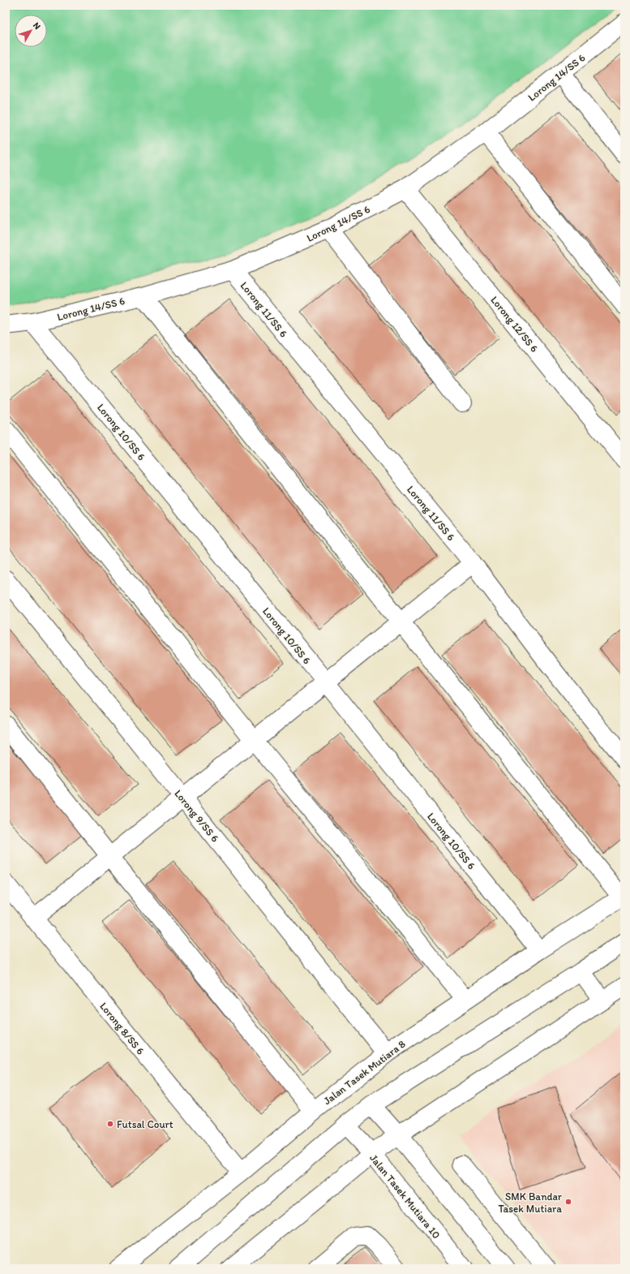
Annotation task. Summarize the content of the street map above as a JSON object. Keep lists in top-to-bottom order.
{
  "streets": {
    "street": [
      "Lorong 14/SS 6",
      "Lorong 11/SS 6",
      "Lorong 12/SS 6",
      "Lorong 10/SS 6",
      "Lorong 9/SS 6",
      "Lorong 8/SS 6",
      "Jalan Tasek Mutiara 8",
      "Jalan Tasek Mutiara 10"
    ]
  },
  "crossings": [
    ["Lorong 14/SS 6", "Lorong 11/SS 6"],
    ["Lorong 14/SS 6", "Lorong 12/SS 6"],
    ["Lorong 14/SS 6", "Lorong 10/SS 6"],
    ["Lorong 10/SS 6", "Jalan Tasek Mutiara 8"],
    ["Lorong 9/SS 6", "Jalan Tasek Mutiara 8"],
    ["Lorong 8/SS 6", "Jalan Tasek Mutiara 8"]
  ],
  "places": ["Futsal Court", "SMK Bandar Tasek Mutiara"],
  "north": "top right"
}
